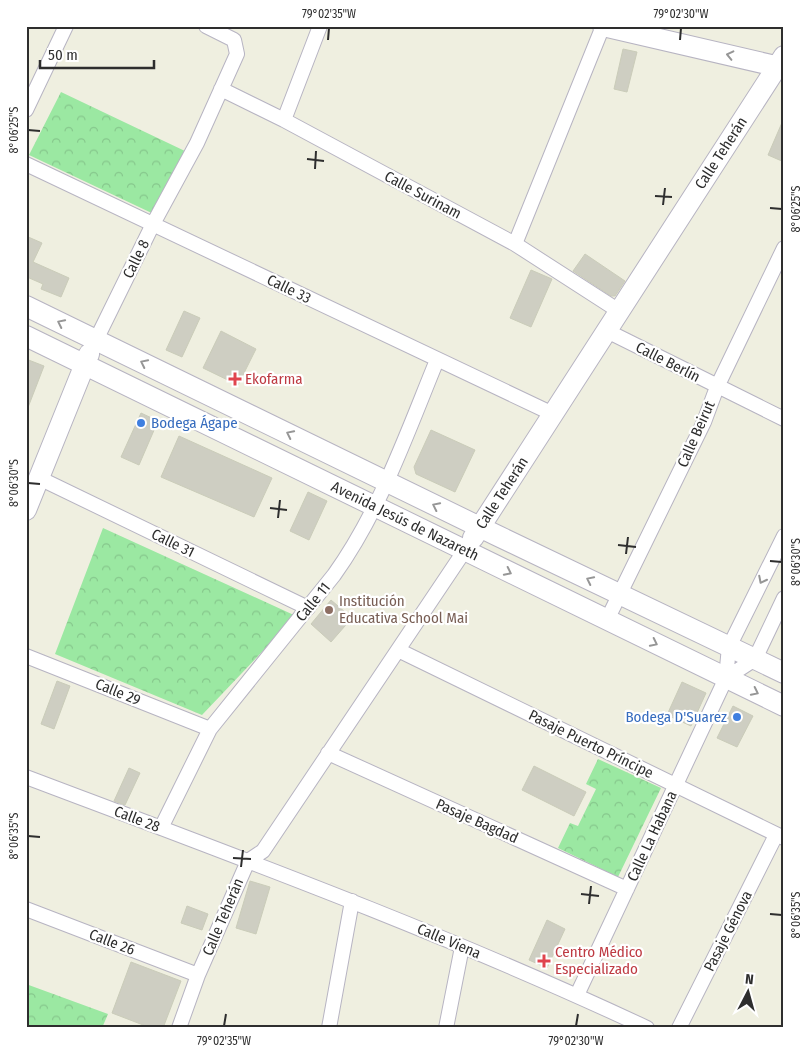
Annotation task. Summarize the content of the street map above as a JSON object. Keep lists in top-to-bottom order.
{
  "streets": {
    "main road": ["Calle Teherán", "Calle 8", "Avenida Jesús de Nazareth"],
    "street": [
      "Calle Surinam",
      "Calle 33",
      "Calle Berlín",
      "Calle Beirut",
      "Calle 31",
      "Calle 11",
      "Calle 29",
      "Pasaje Puerto Príncipe",
      "Calle 28",
      "Pasaje Bagdad",
      "Calle La Habana",
      "Pasaje Génova",
      "Calle Viena",
      "Calle 26"
    ]
  },
  "crossings": [
    ["Calle Teherán", "Calle Surinam"],
    ["Calle Teherán", "Calle 33"],
    ["Calle Teherán", "Calle Berlín"],
    ["Calle Teherán", "Avenida Jesús de Nazareth"],
    ["Calle Teherán", "Pasaje Puerto Príncipe"],
    ["Calle Teherán", "Calle 28"],
    ["Calle Teherán", "Pasaje Bagdad"],
    ["Calle Teherán", "Calle Viena"],
    ["Calle Teherán", "Calle 26"],
    ["Calle Surinam", "Calle 8"],
    ["Calle 8", "Calle 33"],
    ["Calle 8", "Avenida Jesús de Nazareth"],
    ["Calle 8", "Calle 31"],
    ["Calle 33", "Calle 11"],
    ["Calle Berlín", "Calle Beirut"],
    ["Calle Beirut", "Avenida Jesús de Nazareth"],
    ["Avenida Jesús de Nazareth", "Calle 11"],
    ["Avenida Jesús de Nazareth", "Calle La Habana"],
    ["Calle 31", "Calle 11"],
    ["Calle 11", "Calle 29"],
    ["Calle 11", "Calle 28"],
    ["Pasaje Puerto Príncipe", "Calle La Habana"],
    ["Pasaje Puerto Príncipe", "Pasaje Génova"],
    ["Calle 28", "Calle Viena"],
    ["Pasaje Bagdad", "Calle La Habana"],
    ["Calle La Habana", "Calle Viena"]
  ],
  "places": {
    "health": ["Ekofarma", "Centro Médico Especializado"],
    "other": ["Bodega Ágape", "Institución Educativa School Mai", "Bodega D'Suarez"]
  },
  "scale_bar": "50 m",
  "north": "top",
  "coordinates": [
    "79°02'35\"W",
    "79°02'30\"W",
    "8°06'25\"S",
    "8°06'30\"S",
    "8°06'35\"S"
  ]
}
